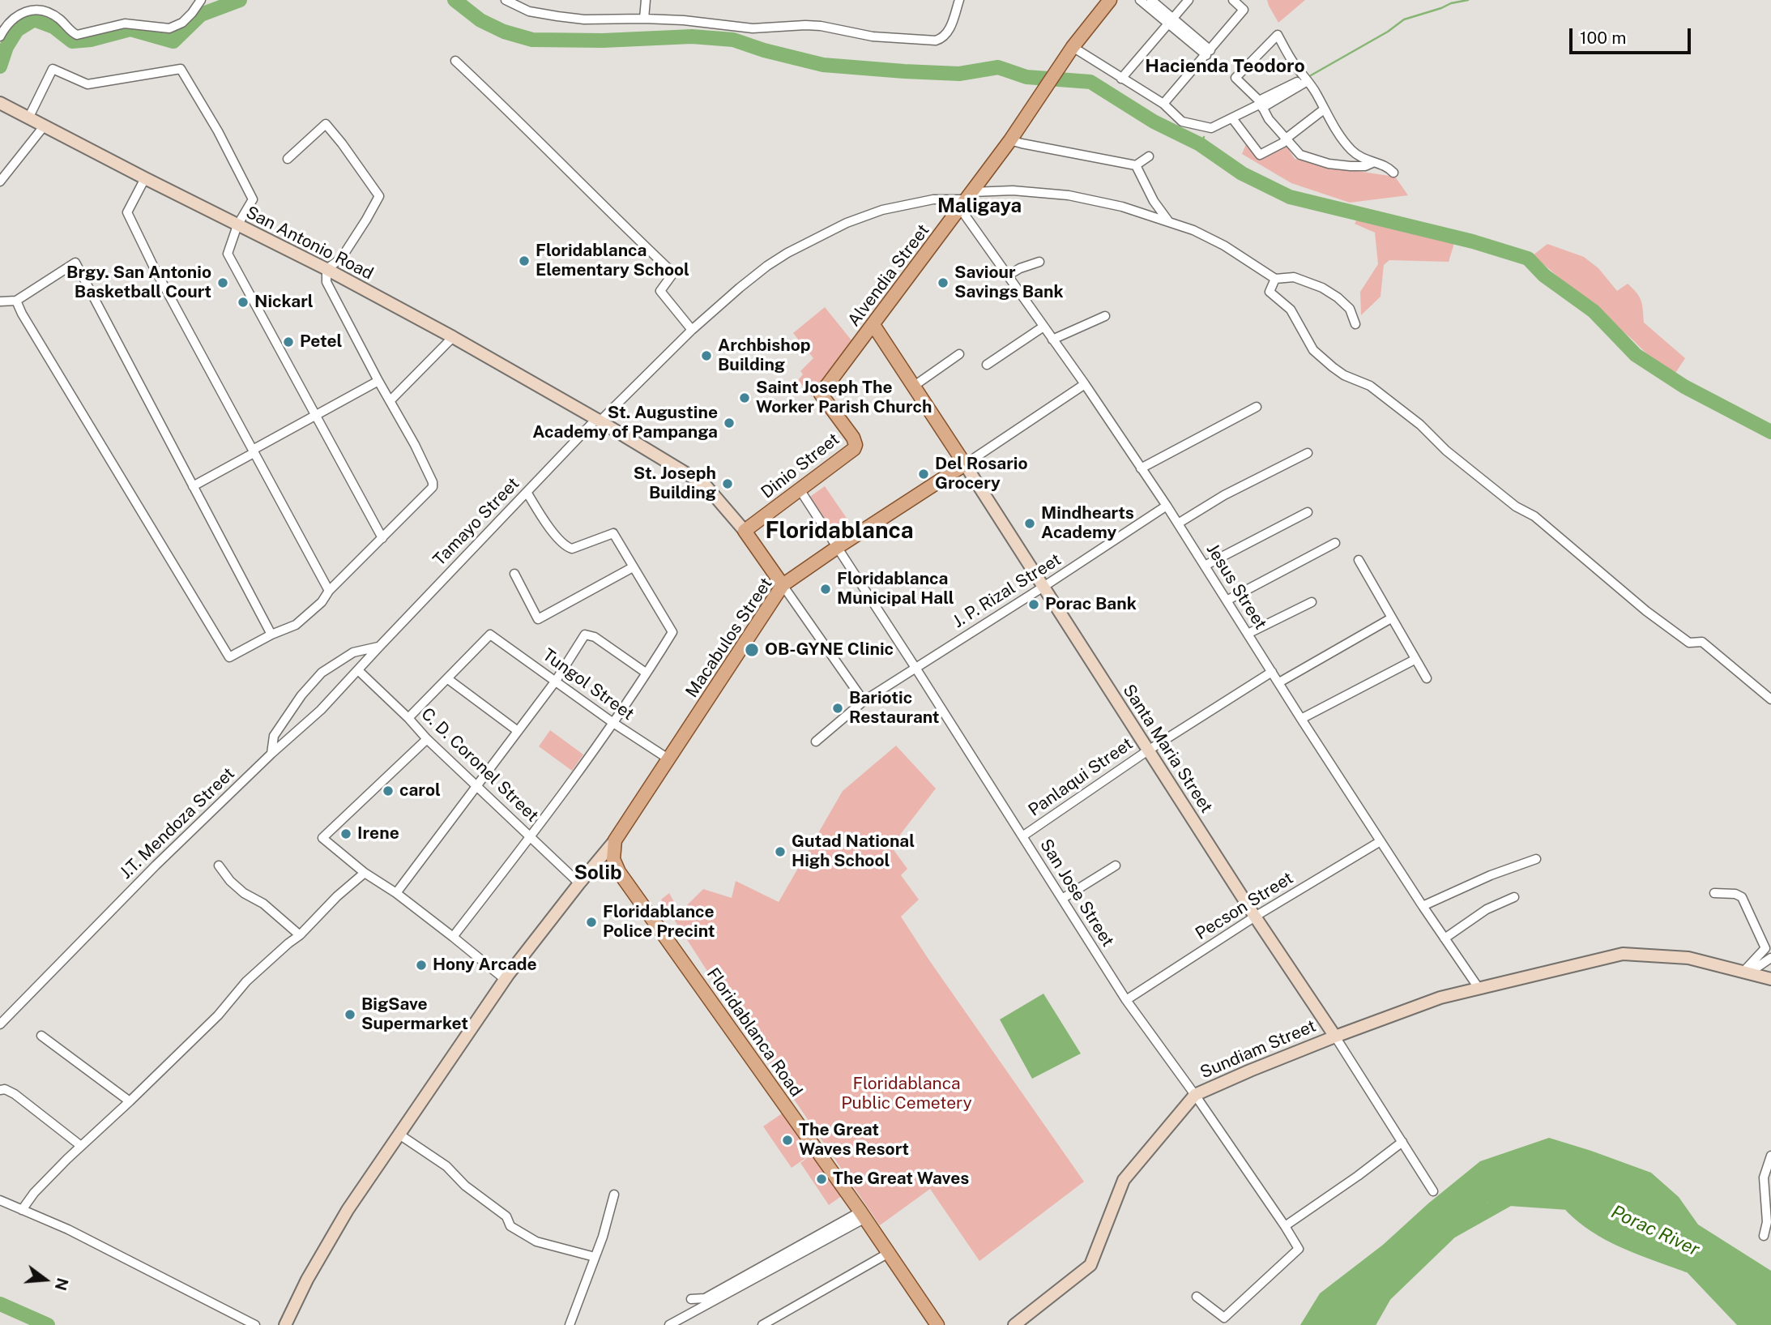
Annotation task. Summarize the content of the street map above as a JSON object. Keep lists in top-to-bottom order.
{
  "streets": {
    "main road": [
      "Alvendia Street",
      "Dinio Street",
      "Macabulos Street",
      "Santa Maria Street",
      "Floridablanca Road"
    ],
    "street": [
      "San Antonio Road",
      "Tamayo Street",
      "Jesus Street",
      "J. P. Rizal Street",
      "Tungol Street",
      "C. D. Coronel Street",
      "Panlaqui Street",
      "J.T. Mendoza Street",
      "San Jose Street",
      "Pecson Street",
      "Sundiam Street"
    ]
  },
  "crossings": [
    ["San Antonio Road", "Dinio Street"],
    ["San Antonio Road", "Tamayo Street"],
    ["Alvendia Street", "Dinio Street"],
    ["Alvendia Street", "Tamayo Street"],
    ["Alvendia Street", "Jesus Street"],
    ["Alvendia Street", "Santa Maria Street"],
    ["Dinio Street", "San Jose Street"],
    ["Tamayo Street", "Jesus Street"],
    ["Tamayo Street", "J.T. Mendoza Street"],
    ["Jesus Street", "J. P. Rizal Street"],
    ["Jesus Street", "Macabulos Street"],
    ["Jesus Street", "Panlaqui Street"],
    ["Jesus Street", "Pecson Street"],
    ["Jesus Street", "Sundiam Street"],
    ["J. P. Rizal Street", "Santa Maria Street"],
    ["J. P. Rizal Street", "San Jose Street"],
    ["Macabulos Street", "Tungol Street"],
    ["Macabulos Street", "Santa Maria Street"],
    ["Macabulos Street", "San Jose Street"],
    ["Macabulos Street", "Floridablanca Road"],
    ["Santa Maria Street", "Panlaqui Street"],
    ["Santa Maria Street", "Pecson Street"],
    ["Santa Maria Street", "Sundiam Street"],
    ["C. D. Coronel Street", "J.T. Mendoza Street"],
    ["Panlaqui Street", "San Jose Street"],
    ["San Jose Street", "Pecson Street"],
    ["San Jose Street", "Sundiam Street"]
  ],
  "districts": [
    "Hacienda Teodoro",
    "Maligaya",
    "Floridablanca",
    "Solib"
  ],
  "water": ["Porac River"],
  "parks": ["Floridablanca Public Cemetery"],
  "places": [
    "Floridablanca Elementary School",
    "Brgy. San Antonio Basketball Court",
    "Saviour Savings Bank",
    "Nickarl",
    "Petel",
    "Archbishop Building",
    "Saint Joseph The Worker Parish Church",
    "St. Augustine Academy of Pampanga",
    "Del Rosario Grocery",
    "St. Joseph Building",
    "Mindhearts Academy",
    "Floridablanca Municipal Hall",
    "Porac Bank",
    "OB-GYNE Clinic",
    "Bariotic Restaurant",
    "carol",
    "Irene",
    "Gutad National High School",
    "Floridablance Police Precint",
    "Hony Arcade",
    "BigSave Supermarket",
    "The Great Waves Resort",
    "The Great Waves"
  ],
  "scale_bar": "100 m",
  "north": "right"
}
